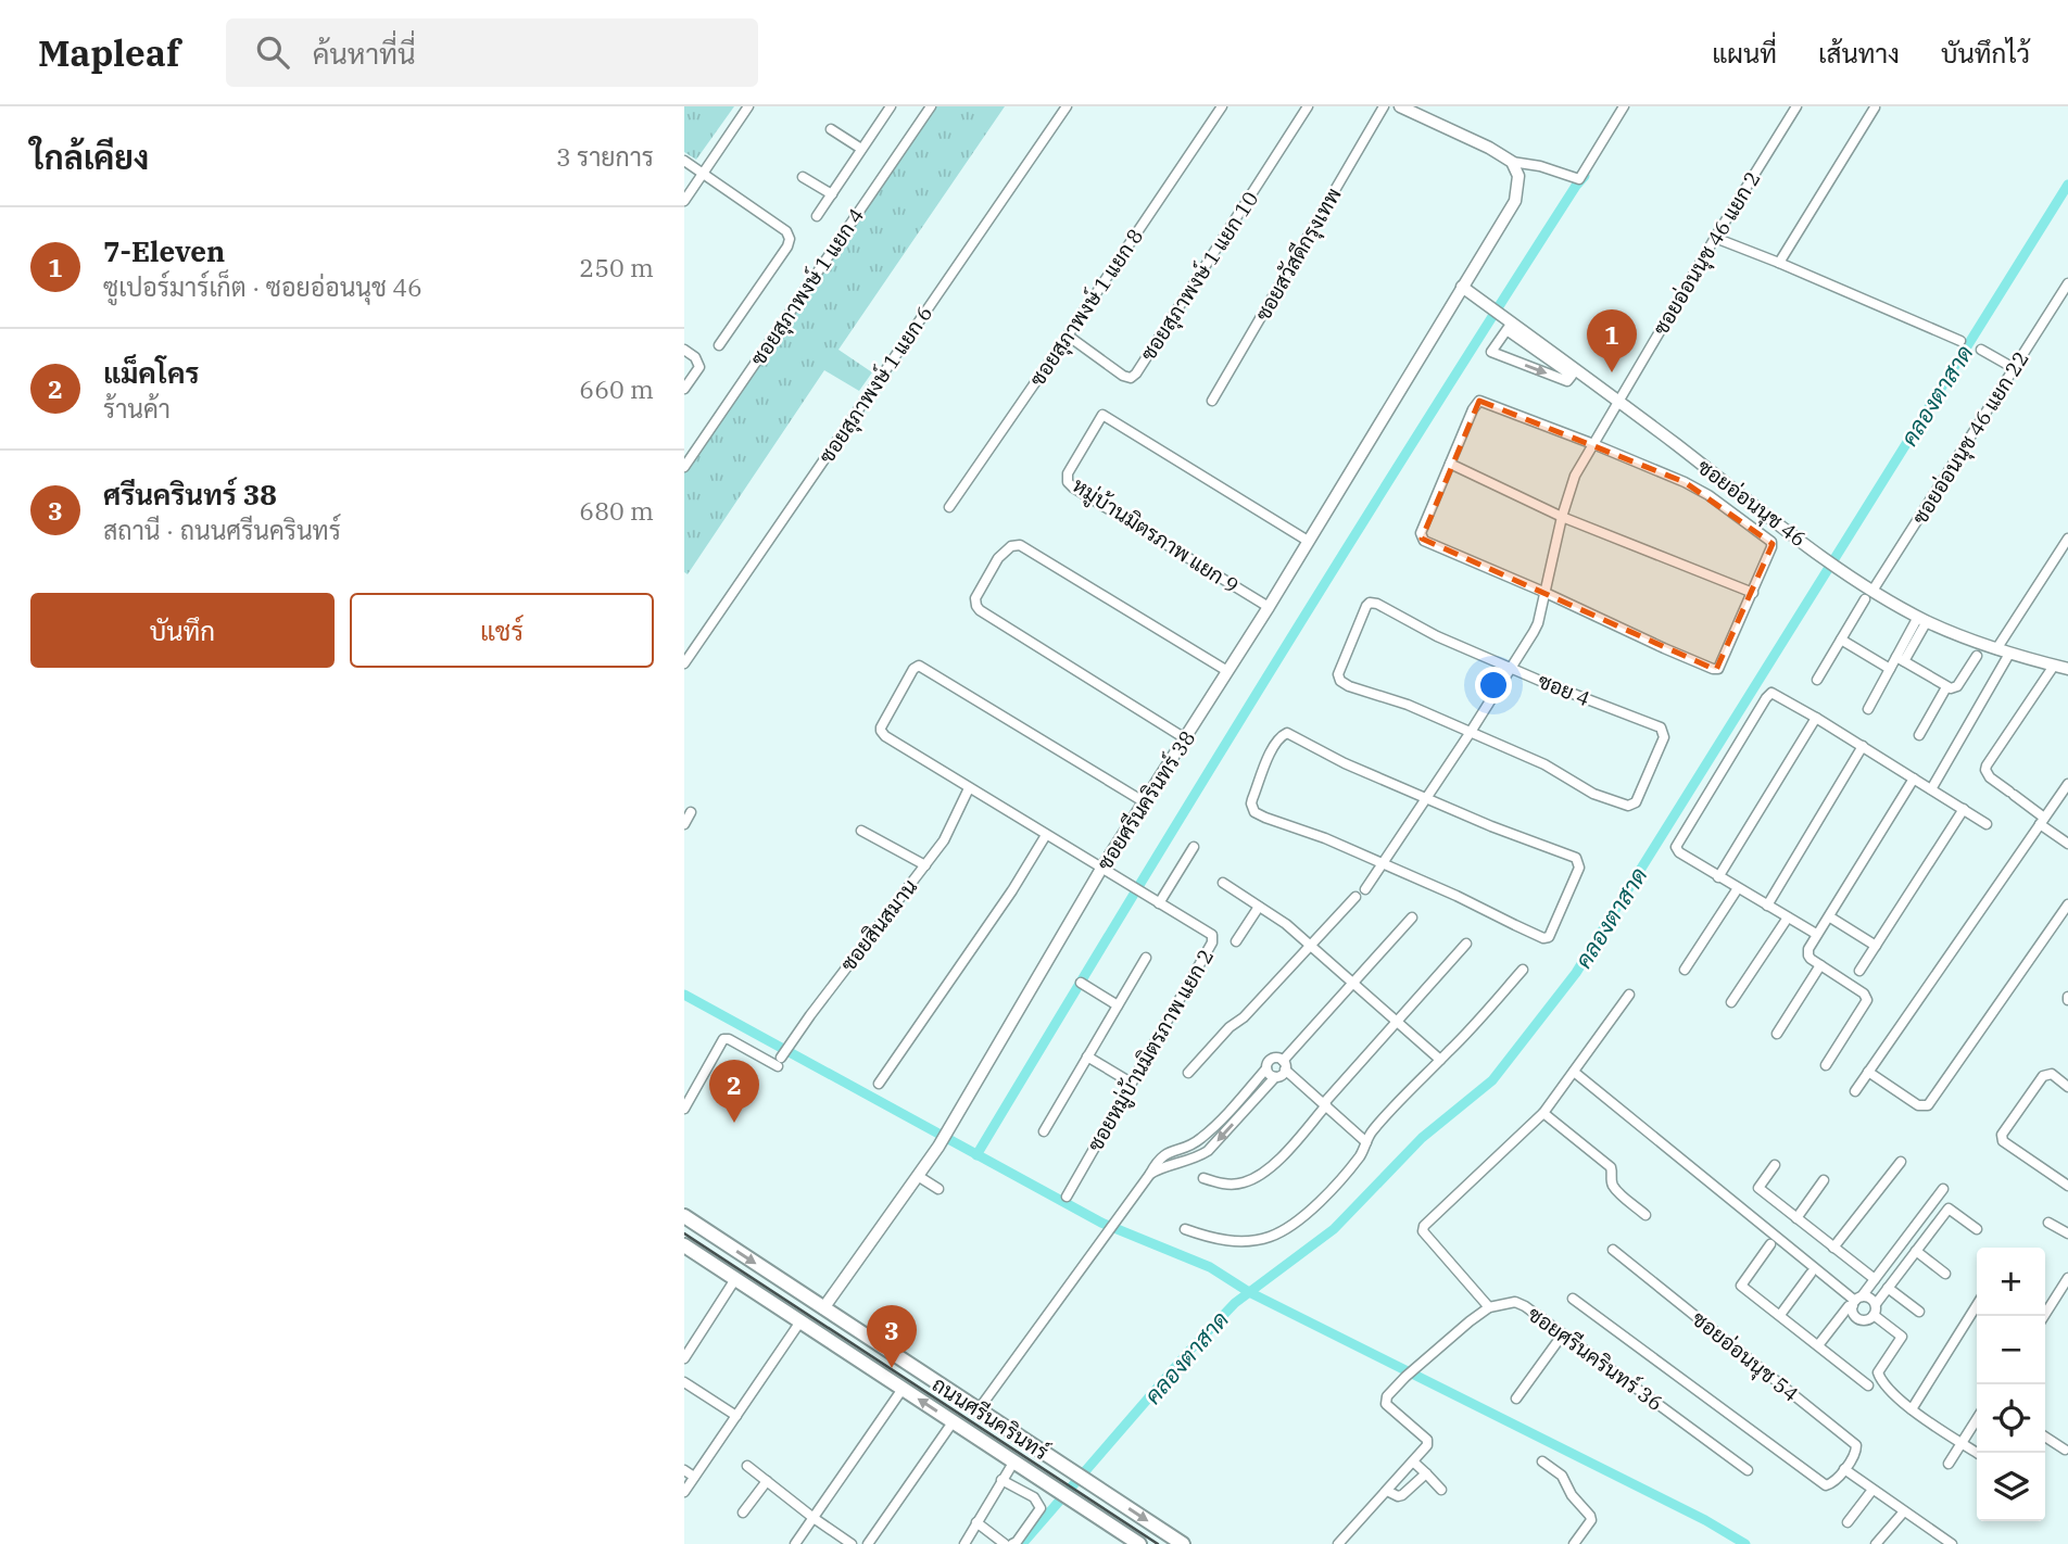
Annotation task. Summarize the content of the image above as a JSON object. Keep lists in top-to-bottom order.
{
  "streets": {
    "main road": ["ถนนศรีนครินทร์"],
    "street": [
      "ซอยอ่อนนุช 46 แยก 2",
      "ซอยสวัสดีกรุงเทพ",
      "ซอยสุภาพงษ์ 1 แยก 10",
      "ซอยสุภาพงษ์ 1 แยก 4",
      "ซอยสุภาพงษ์ 1 แยก 8",
      "ซอยสุภาพงษ์ 1 แยก 6",
      "ซอยอ่อนนุช 46 แยก 22",
      "ซอยอ่อนนุช 46",
      "หมู่บ้านมิตรภาพ แยก 9",
      "ซอย 4",
      "ซอยศรีนครินทร์ 38",
      "ซอยสินสมาน",
      "ซอยหมู่บ้านมิตรภาพ แยก 2",
      "ซอยอ่อนนุช 54",
      "ซอยศรีนครินทร์ 36"
    ]
  },
  "crossings": [
    ["ซอยอ่อนนุช 46 แยก 2", "ซอยอ่อนนุช 46"],
    ["ซอยอ่อนนุช 46 แยก 2", "ซอย 4"],
    ["ซอยสุภาพงษ์ 1 แยก 10", "ซอยสุภาพงษ์ 1 แยก 8"],
    ["ซอยอ่อนนุช 46 แยก 22", "ซอยอ่อนนุช 46"],
    ["ซอยอ่อนนุช 46", "ซอยศรีนครินทร์ 38"],
    ["หมู่บ้านมิตรภาพ แยก 9", "ซอยศรีนครินทร์ 38"],
    ["ซอยศรีนครินทร์ 38", "ซอยหมู่บ้านมิตรภาพ แยก 2"],
    ["ซอยศรีนครินทร์ 38", "ถนนศรีนครินทร์"],
    ["ซอยสินสมาน", "ซอยหมู่บ้านมิตรภาพ แยก 2"]
  ],
  "water": ["คลองตาสาด"],
  "page": {
    "header": "Mapleaf",
    "search": "ค้นหาที่นี่",
    "nav": ["แผนที่", "เส้นทาง", "บันทึกไว้"],
    "heading": ["ใกล้เคียง", "3 รายการ"],
    "list": [
      {
        "mark": "1",
        "name": "7-Eleven",
        "note": "ซูเปอร์มาร์เก็ต · ซอยอ่อนนุช 46",
        "value": "250 m"
      },
      {
        "mark": "2",
        "name": "แม็คโคร",
        "note": "ร้านค้า",
        "value": "660 m"
      },
      {
        "mark": "3",
        "name": "ศรีนครินทร์ 38",
        "note": "สถานี · ถนนศรีนครินทร์",
        "value": "680 m"
      }
    ],
    "pins": ["1", "2", "3"],
    "buttons": ["บันทึก", "แชร์"],
    "map_buttons": ["+", "−"]
  }
}
